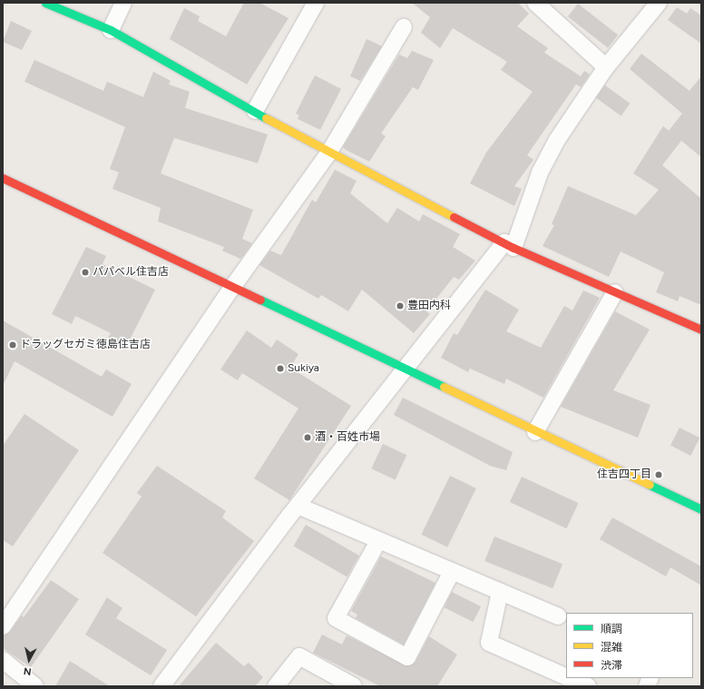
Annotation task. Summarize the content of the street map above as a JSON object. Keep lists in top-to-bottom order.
{
  "places": [
    "パパベル住吉店",
    "豊田内科",
    "ドラッグセガミ徳島住吉店",
    "Sukiya",
    "酒・百姓市場",
    "住吉四丁目"
  ],
  "legend": ["順調", "混雑", "渋滞"],
  "north": "bottom"
}
